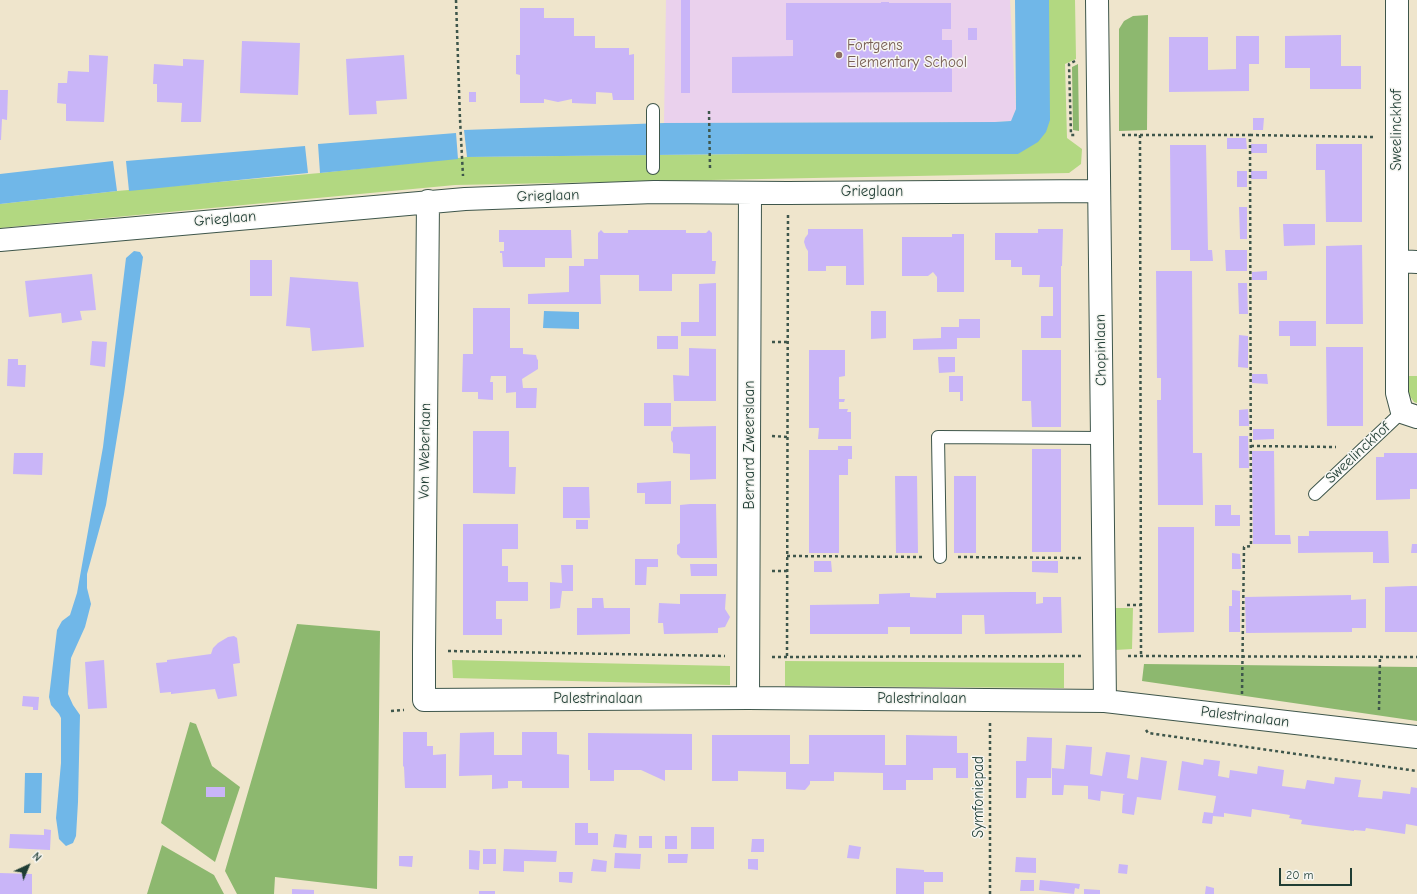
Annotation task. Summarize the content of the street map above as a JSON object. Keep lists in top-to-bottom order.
{
  "streets": {
    "street": [
      "Sweelinckhof",
      "Grieglaan",
      "Chopinlaan",
      "Bernard Zweerslaan",
      "Von Weberlaan",
      "Palestrinalaan"
    ],
    "path": ["Symfoniepad"]
  },
  "crossings": [
    ["Grieglaan", "Chopinlaan"],
    ["Grieglaan", "Bernard Zweerslaan"],
    ["Grieglaan", "Von Weberlaan"],
    ["Chopinlaan", "Palestrinalaan"],
    ["Bernard Zweerslaan", "Palestrinalaan"],
    ["Von Weberlaan", "Palestrinalaan"],
    ["Palestrinalaan", "Symfoniepad"]
  ],
  "places": ["Fortgens Elementary School"],
  "scale_bar": "20 m",
  "north": "top right"
}
